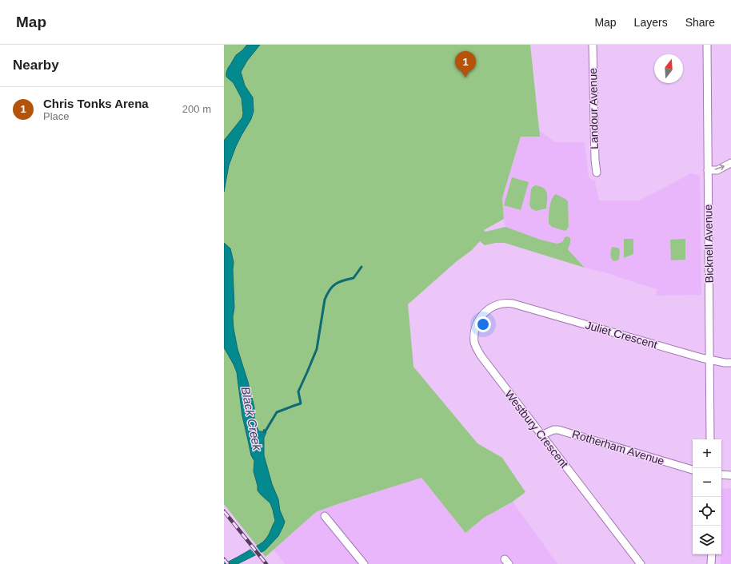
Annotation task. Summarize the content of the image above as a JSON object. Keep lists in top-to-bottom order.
{
  "streets": {
    "street": [
      "Landour Avenue",
      "Bicknell Avenue",
      "Juliet Crescent",
      "Westbury Crescent",
      "Rotherham Avenue"
    ]
  },
  "crossings": [
    ["Bicknell Avenue", "Juliet Crescent"],
    ["Juliet Crescent", "Westbury Crescent"],
    ["Westbury Crescent", "Rotherham Avenue"]
  ],
  "water": ["Black Creek"],
  "north": "top",
  "page": {
    "header": "Map",
    "nav": ["Map", "Layers", "Share"],
    "heading": "Nearby",
    "pins": "1",
    "list": [
      {
        "mark": "1",
        "name": "Chris Tonks Arena",
        "note": "Place",
        "value": "200 m"
      }
    ],
    "map_buttons": ["+", "−"]
  }
}
